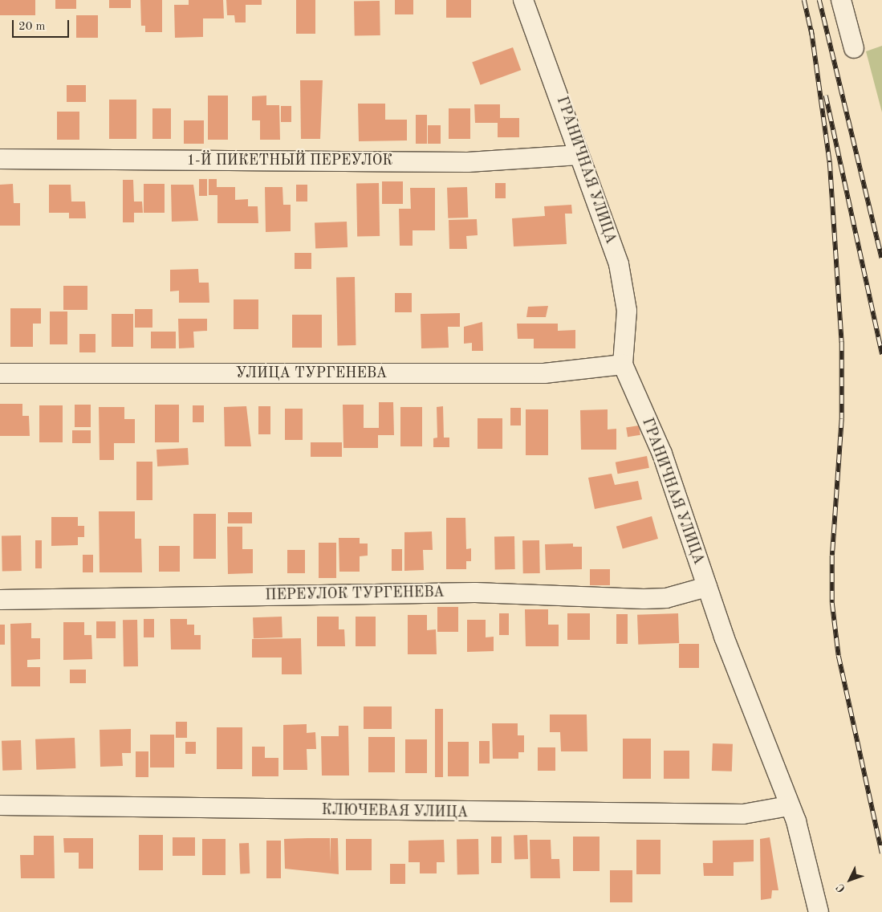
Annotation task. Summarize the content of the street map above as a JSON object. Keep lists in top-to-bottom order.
{
  "streets": {
    "street": [
      "1-Й ПИКЕТНЫЙ ПЕРЕУЛОК",
      "ГРАНИЧНАЯ УЛИЦА",
      "УЛИЦА ТУРГЕНЕВА",
      "ПЕРЕУЛОК ТУРГЕНЕВА",
      "КЛЮЧЕВАЯ УЛИЦА"
    ]
  },
  "crossings": [
    ["1-Й ПИКЕТНЫЙ ПЕРЕУЛОК", "ГРАНИЧНАЯ УЛИЦА"],
    ["ГРАНИЧНАЯ УЛИЦА", "УЛИЦА ТУРГЕНЕВА"],
    ["ГРАНИЧНАЯ УЛИЦА", "ПЕРЕУЛОК ТУРГЕНЕВА"],
    ["ГРАНИЧНАЯ УЛИЦА", "КЛЮЧЕВАЯ УЛИЦА"]
  ],
  "scale_bar": "20 m",
  "north": "bottom left"
}
